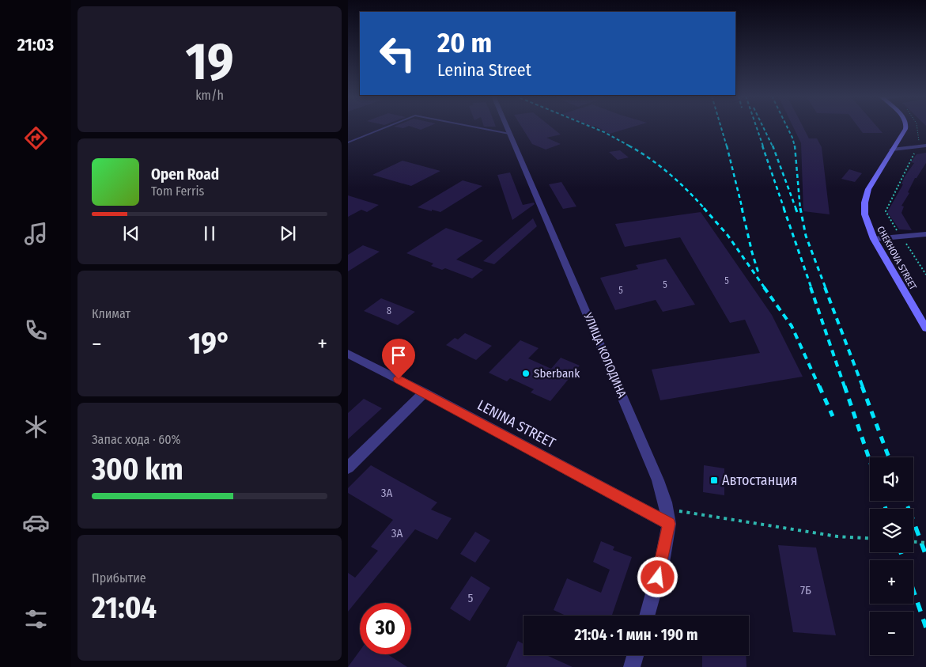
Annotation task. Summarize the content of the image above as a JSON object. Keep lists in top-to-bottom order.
{
  "streets": {
    "main road": ["CHEKHOVA STREET"],
    "street": ["УЛИЦА КОЛОДИНА", "LENINA STREET"]
  },
  "crossings": [
    ["УЛИЦА КОЛОДИНА", "LENINA STREET"]
  ],
  "places": {
    "other": ["Sberbank"],
    "transit": ["Автостанция"]
  },
  "house_numbers": [
    "5",
    "5",
    "5",
    "8",
    "3А",
    "3А",
    "7Б",
    "5"
  ],
  "page": {
    "tabs": "21:03",
    "tile": [
      ["19", "km/h"],
      "Климат",
      ["Запас хода · 60%", "300 km"],
      ["Прибытие", "21:04"]
    ],
    "turn": ["20 m", "Lenina Street"],
    "song": ["Open Road", "Tom Ferris"],
    "heat": ["−", "19°", "+"],
    "map_buttons": ["+", "−"],
    "limit": "30",
    "trip": "21:04 · 1 мин · 190 m"
  }
}
